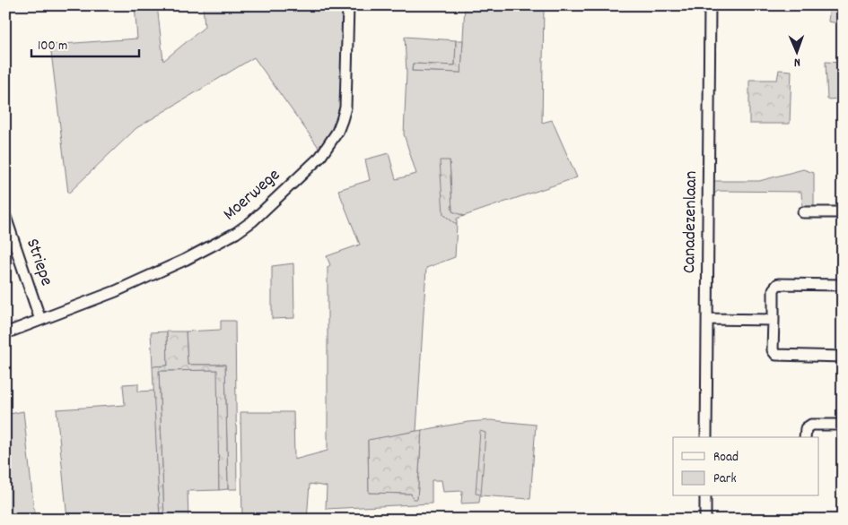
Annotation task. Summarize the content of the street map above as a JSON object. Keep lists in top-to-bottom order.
{
  "streets": {
    "street": ["Moerwege", "Canadezenlaan", "Striepe"]
  },
  "crossings": [
    ["Moerwege", "Striepe"]
  ],
  "legend": ["Road", "Park"],
  "scale_bar": "100 m",
  "north": "bottom"
}
